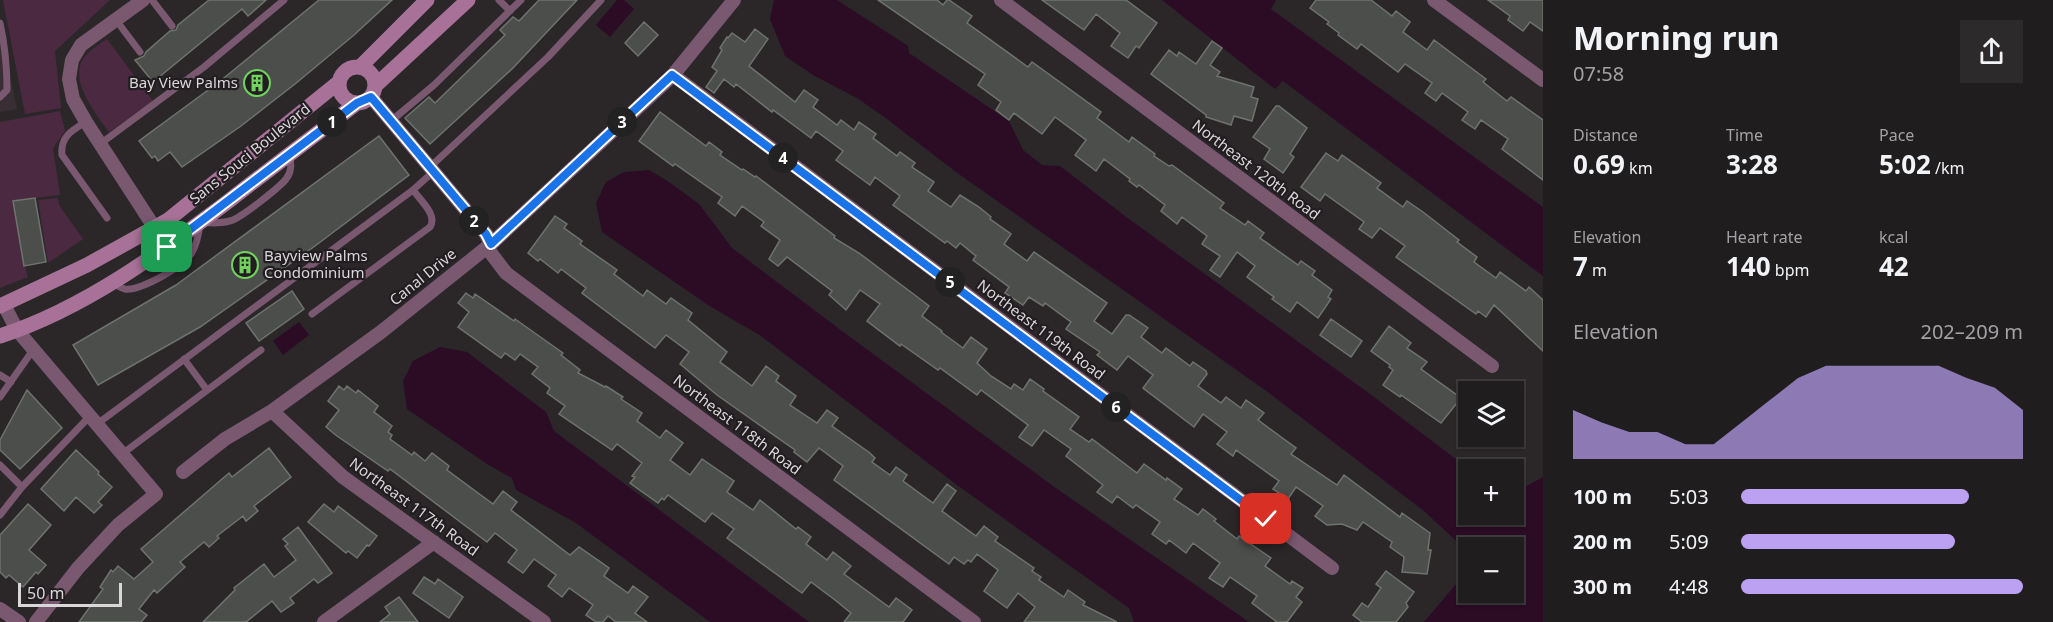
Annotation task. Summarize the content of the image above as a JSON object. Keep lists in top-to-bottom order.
{
  "streets": {
    "street": [
      "Sans Souci Boulevard",
      "Northeast 120th Road",
      "Canal Drive",
      "Northeast 119th Road",
      "Northeast 118th Road",
      "Northeast 117th Road"
    ]
  },
  "crossings": [
    ["Sans Souci Boulevard", "Northeast 118th Road"],
    ["Canal Drive", "Northeast 119th Road"],
    ["Canal Drive", "Northeast 118th Road"],
    ["Canal Drive", "Northeast 117th Road"]
  ],
  "places": {
    "building": ["Bay View Palms", "Bayview Palms Condominium"]
  },
  "scale_bar": "50 m",
  "page": {
    "heading": ["Morning run", "07:58"],
    "stats": [
      ["Distance", "0.69 km"],
      ["Time", "3:28"],
      ["Pace", "5:02 /km"],
      ["Elevation", "7 m"],
      ["Heart rate", "140 bpm"],
      ["kcal", "42"]
    ],
    "pins": [
      "1",
      "3",
      "4",
      "2",
      "5",
      "6"
    ],
    "chart": ["Elevation", "202–209 m"],
    "map_buttons": ["+", "−"],
    "list": [
      {
        "name": "100 m",
        "note": "5:03"
      },
      {
        "name": "200 m",
        "note": "5:09"
      },
      {
        "name": "300 m",
        "note": "4:48"
      }
    ],
    "scale": "50 m"
  }
}
